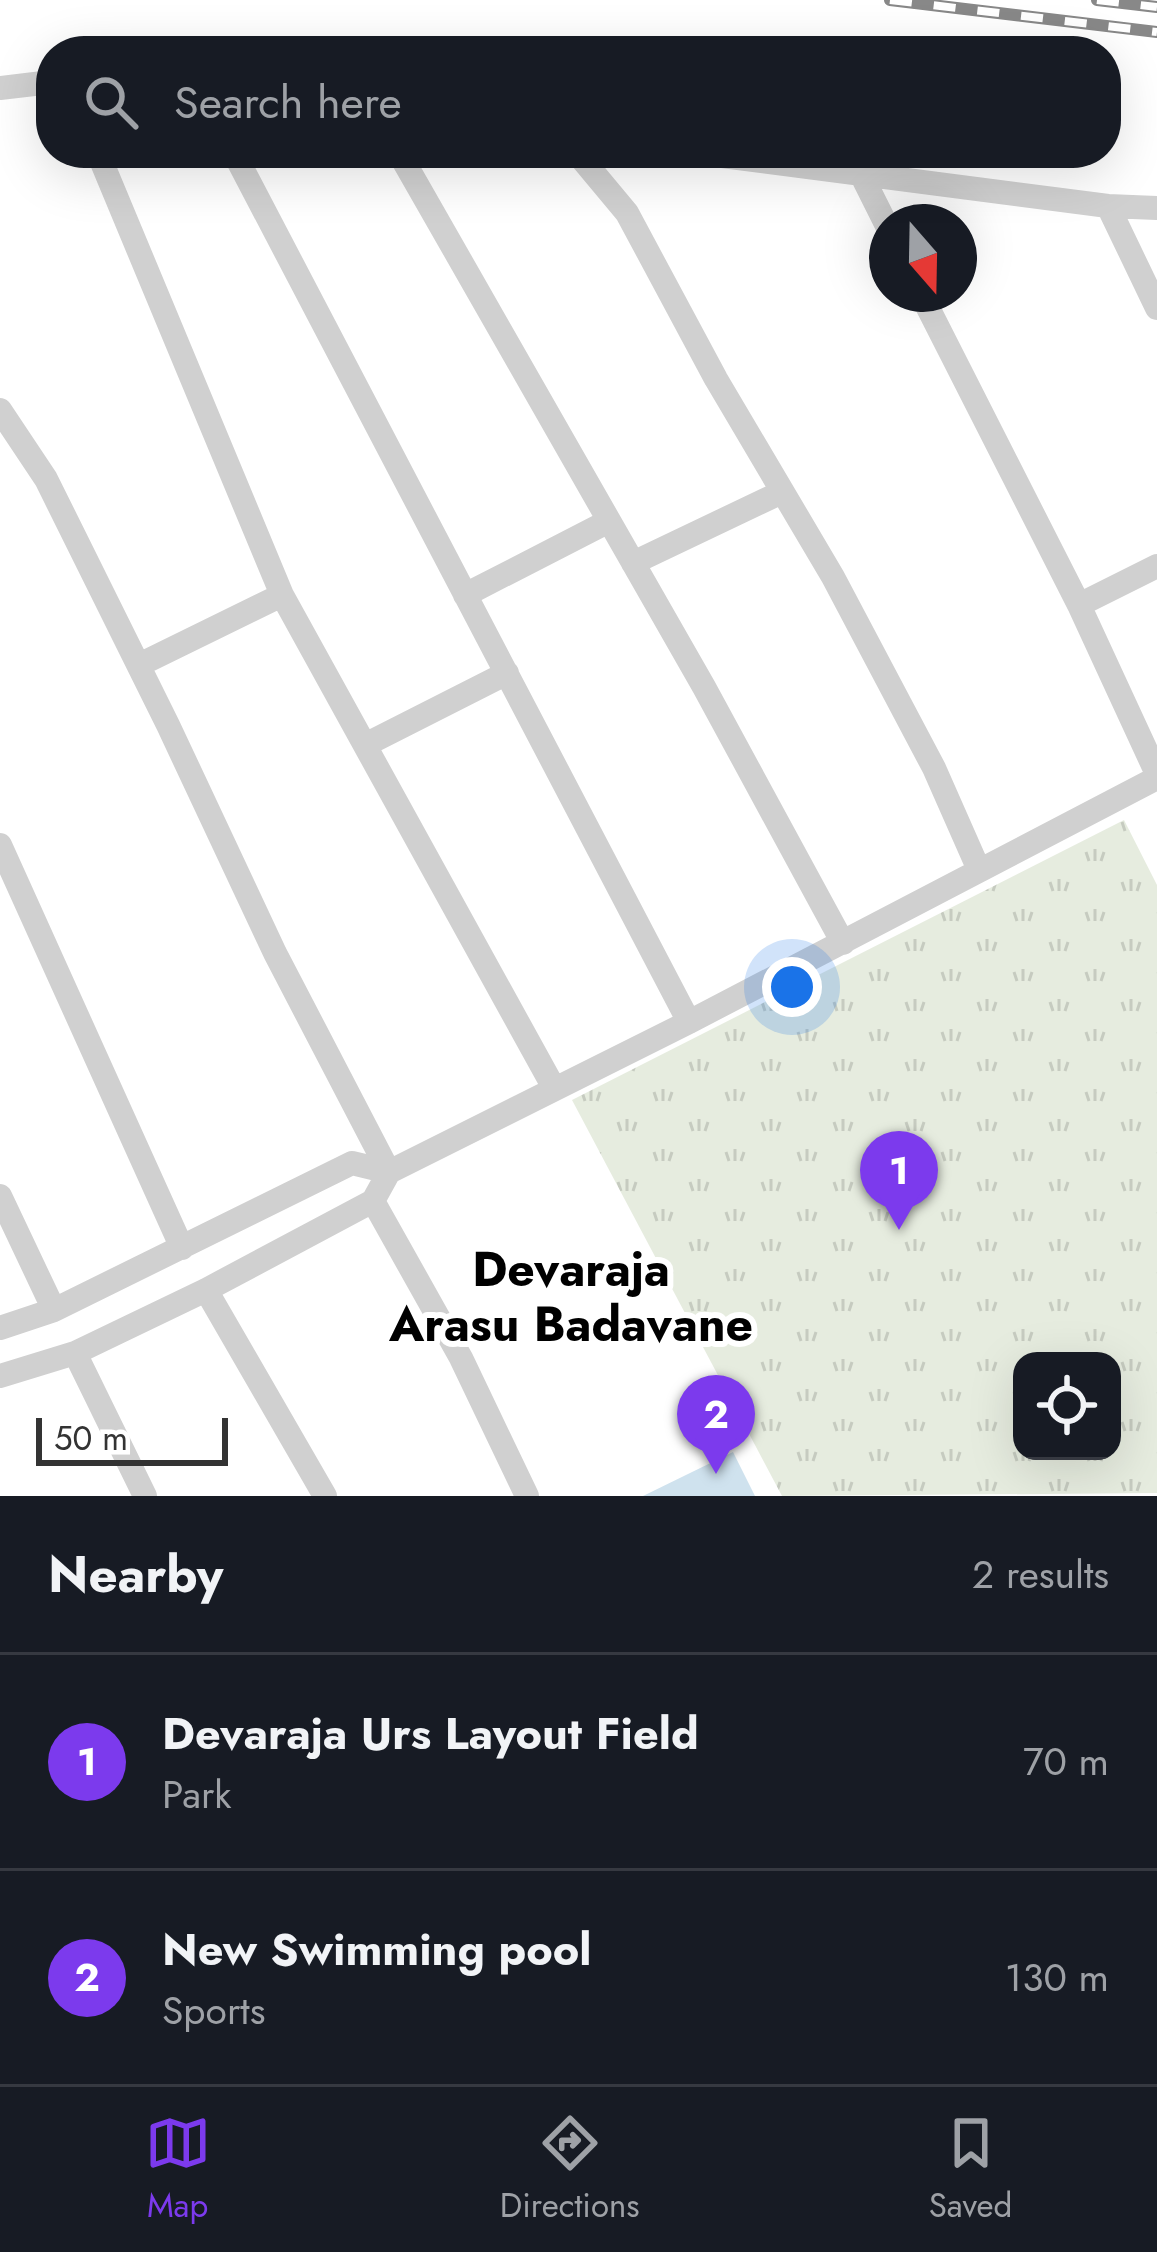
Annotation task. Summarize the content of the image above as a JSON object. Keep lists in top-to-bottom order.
{
  "districts": ["Devaraja Arasu Badavane"],
  "scale_bar": "50 m",
  "north": "bottom",
  "page": {
    "search": "Search here",
    "pins": ["1", "2"],
    "scale": "50 m",
    "heading": ["Nearby", "2 results"],
    "list": [
      {
        "mark": "1",
        "name": "Devaraja Urs Layout Field",
        "note": "Park",
        "value": "70 m"
      },
      {
        "mark": "2",
        "name": "New Swimming pool",
        "note": "Sports",
        "value": "130 m"
      }
    ],
    "nav": ["Map", "Directions", "Saved"]
  }
}
